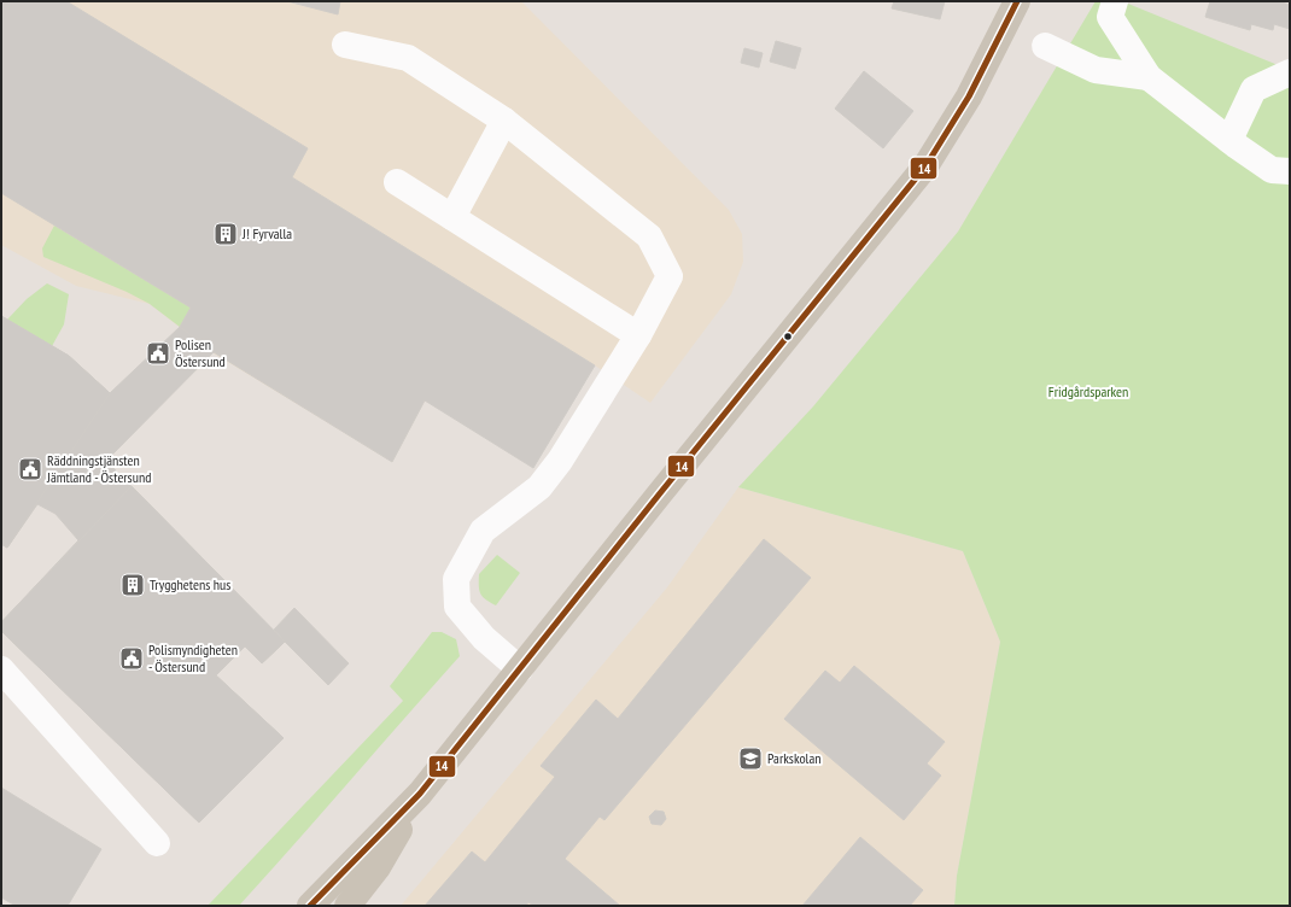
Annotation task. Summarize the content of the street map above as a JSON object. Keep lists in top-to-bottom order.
{
  "parks": ["Fridgårdsparken"],
  "places": {
    "building": ["J! Fyrvalla", "Trygghetens hus"],
    "public building": ["Polisen Östersund", "Räddningstjänsten Jämtland - Östersund", "Polismyndigheten - Östersund"],
    "school or university": ["Parkskolan"]
  },
  "lines": ["transit line 14"]
}
